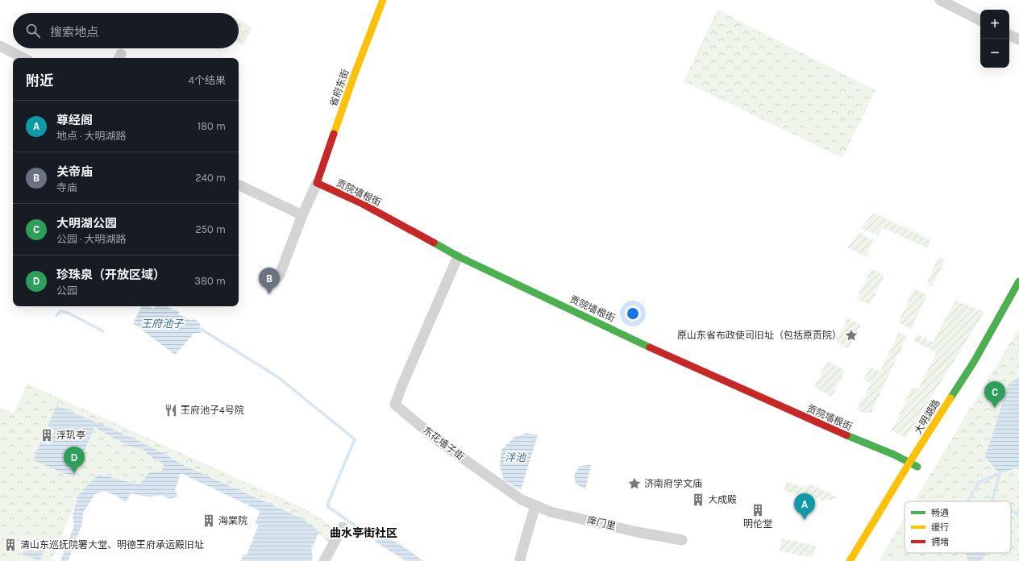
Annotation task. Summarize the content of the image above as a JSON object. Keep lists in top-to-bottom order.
{
  "streets": {
    "street": [
      "省府东街",
      "贡院墙根街",
      "大明湖路",
      "东花墙子街",
      "庠门里"
    ]
  },
  "crossings": [
    ["省府东街", "贡院墙根街"],
    ["贡院墙根街", "大明湖路"],
    ["贡院墙根街", "东花墙子街"],
    ["东花墙子街", "庠门里"]
  ],
  "districts": ["曲水亭街社区"],
  "water": ["王府池子", "泮池"],
  "places": {
    "place": ["原山东省布政使司旧址（包括原贡院）", "济南府学文庙"],
    "restaurant": ["王府池子4号院"],
    "building": [
      "浮玑亭",
      "大成殿",
      "明伦堂",
      "海棠院",
      "清山东巡抚院署大堂、明德王府承运殿旧址"
    ]
  },
  "legend": ["畅通", "缓行", "拥堵"],
  "page": {
    "map_buttons": ["+", "−"],
    "search": "搜索地点",
    "heading": ["附近", "4个结果"],
    "list": [
      {
        "mark": "A",
        "name": "尊经阁",
        "note": "地点 · 大明湖路",
        "value": "180 m"
      },
      {
        "mark": "B",
        "name": "关帝庙",
        "note": "寺庙",
        "value": "240 m"
      },
      {
        "mark": "C",
        "name": "大明湖公园",
        "note": "公园 · 大明湖路",
        "value": "250 m"
      },
      {
        "mark": "D",
        "name": "珍珠泉（开放区域）",
        "note": "公园",
        "value": "380 m"
      }
    ],
    "pins": [
      "B",
      "C",
      "D",
      "A"
    ]
  }
}
